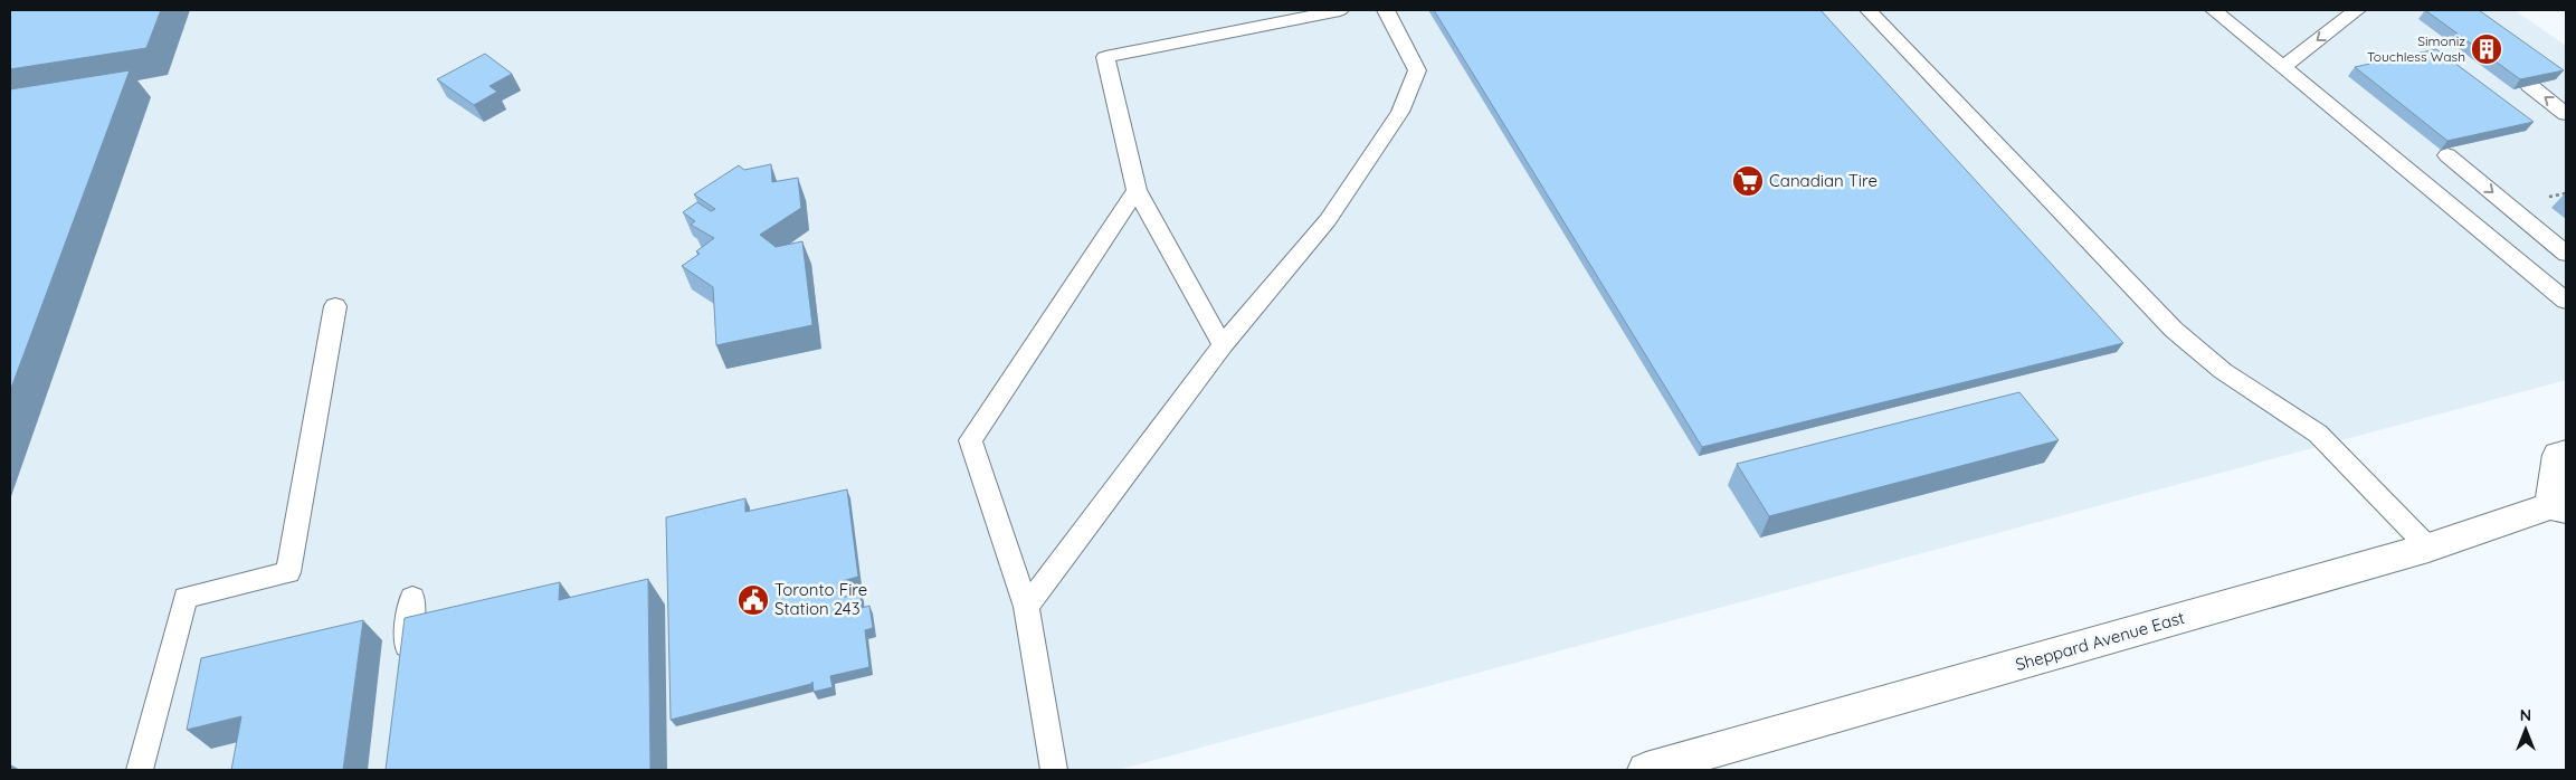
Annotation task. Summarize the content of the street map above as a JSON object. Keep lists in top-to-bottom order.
{
  "streets": {
    "main road": ["Sheppard Avenue East"]
  },
  "places": {
    "building": ["Simoniz Touchless Wash"],
    "supermarket": ["Canadian Tire"],
    "public building": ["Toronto Fire Station 243"]
  },
  "north": "top"
}
